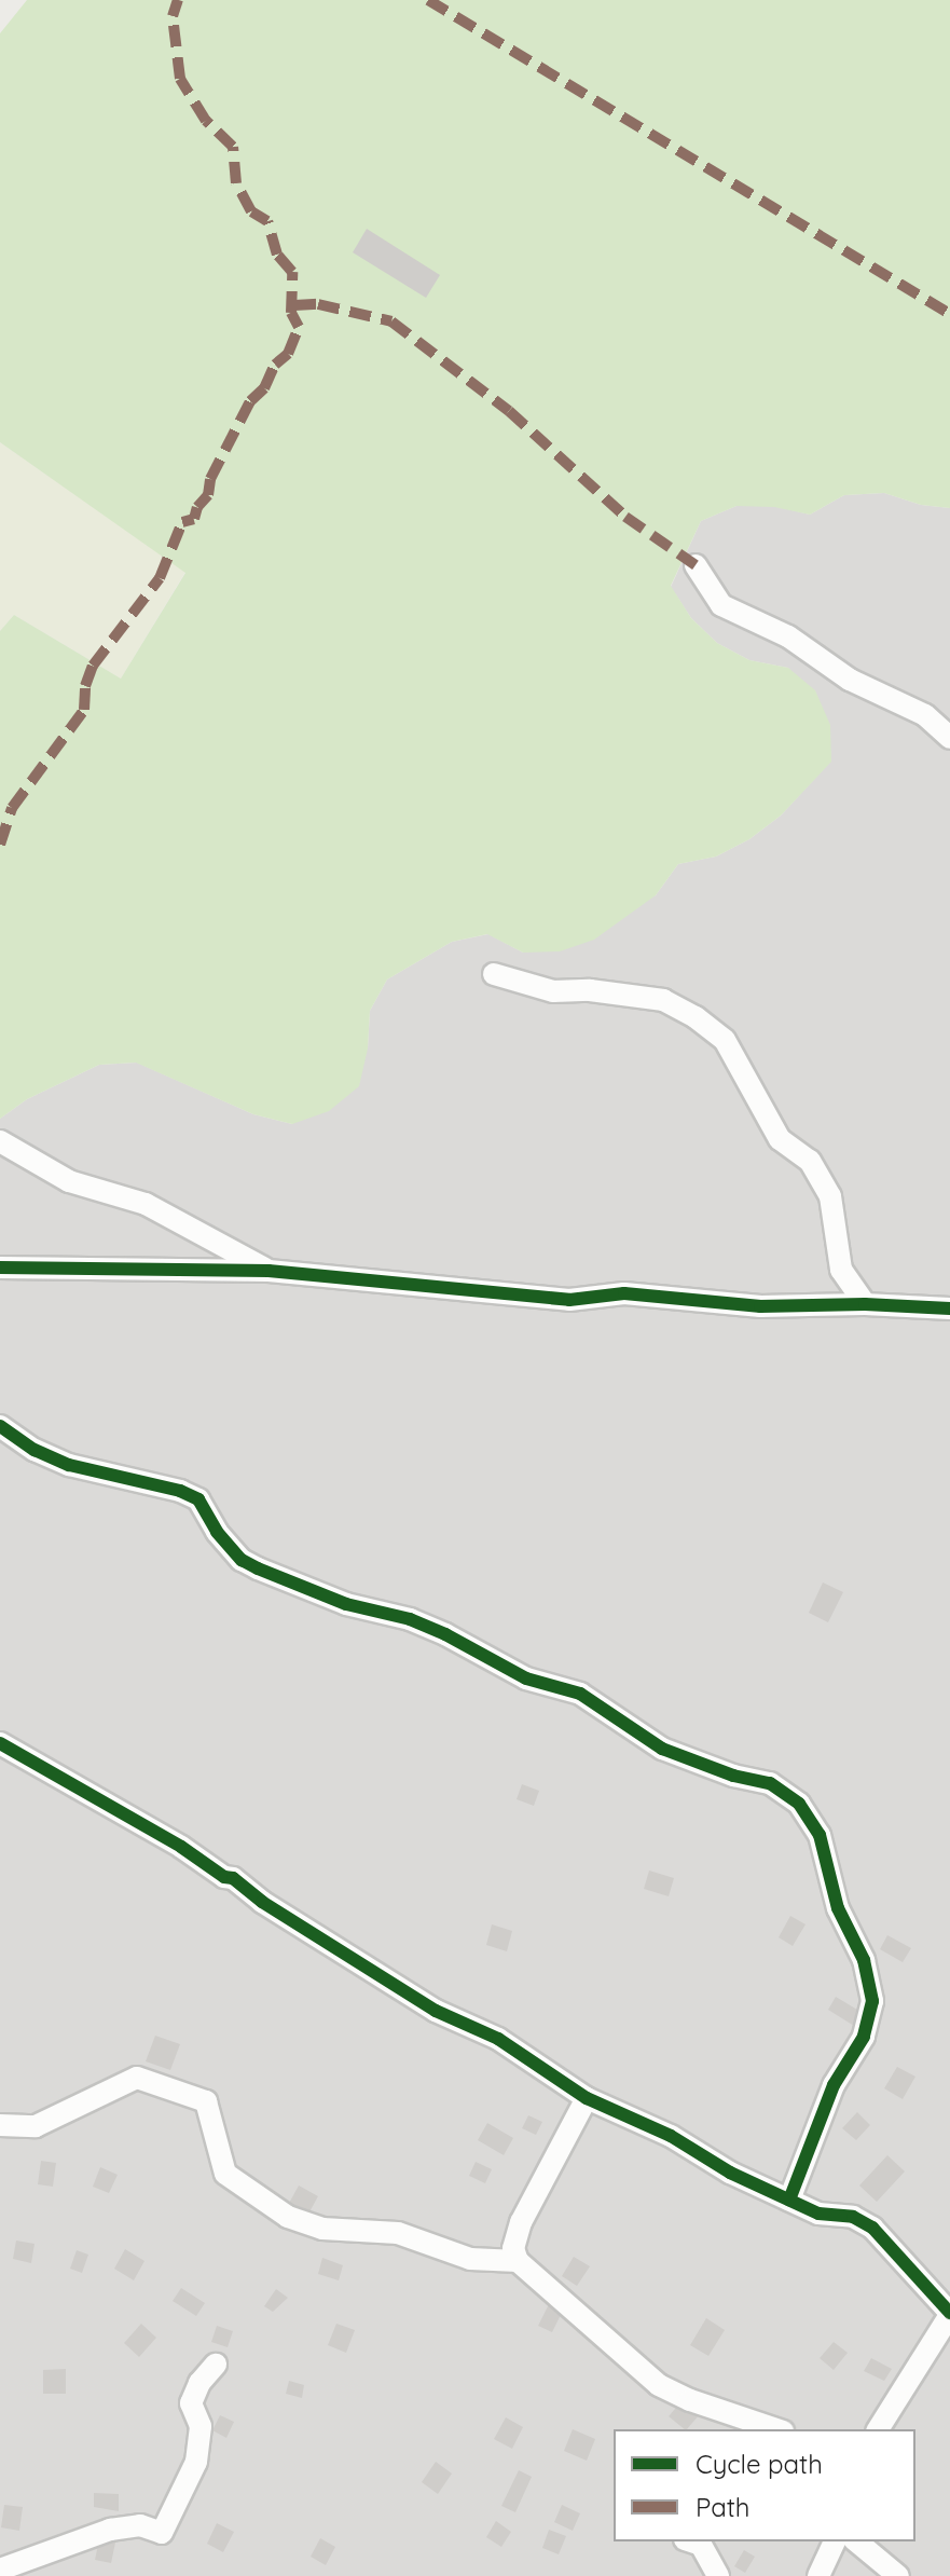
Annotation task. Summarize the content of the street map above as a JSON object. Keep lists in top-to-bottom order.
{
  "legend": ["Cycle path", "Path"]
}
